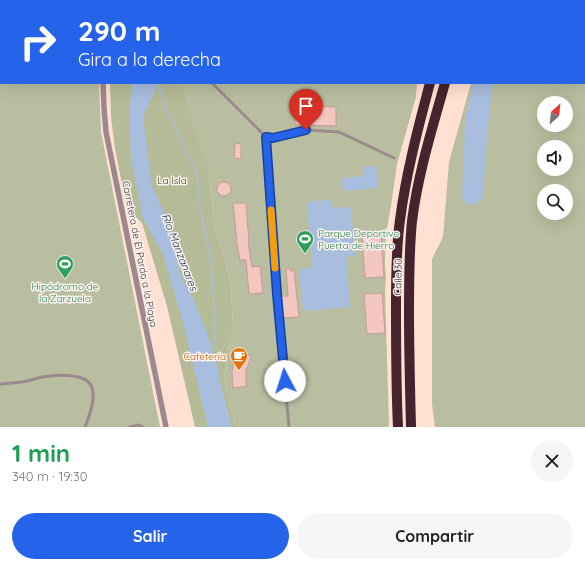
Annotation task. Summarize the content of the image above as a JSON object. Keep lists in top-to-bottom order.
{
  "streets": {
    "highway": ["Calle 30"],
    "street": ["Carretera de El Pardo a la Playa"]
  },
  "water": ["Río Manzanares"],
  "parks": ["La Isla"],
  "places": {
    "sports": ["Parque Deportivo Puerta de Hierro", "Hipódromo de la Zarzuela"],
    "cafe": ["Cafetería"]
  },
  "north": "top right",
  "page": {
    "turn": ["290 m", "Gira a la derecha"],
    "heading": ["1 min", "340 m · 19:30"],
    "buttons": ["Salir", "Compartir"]
  }
}
